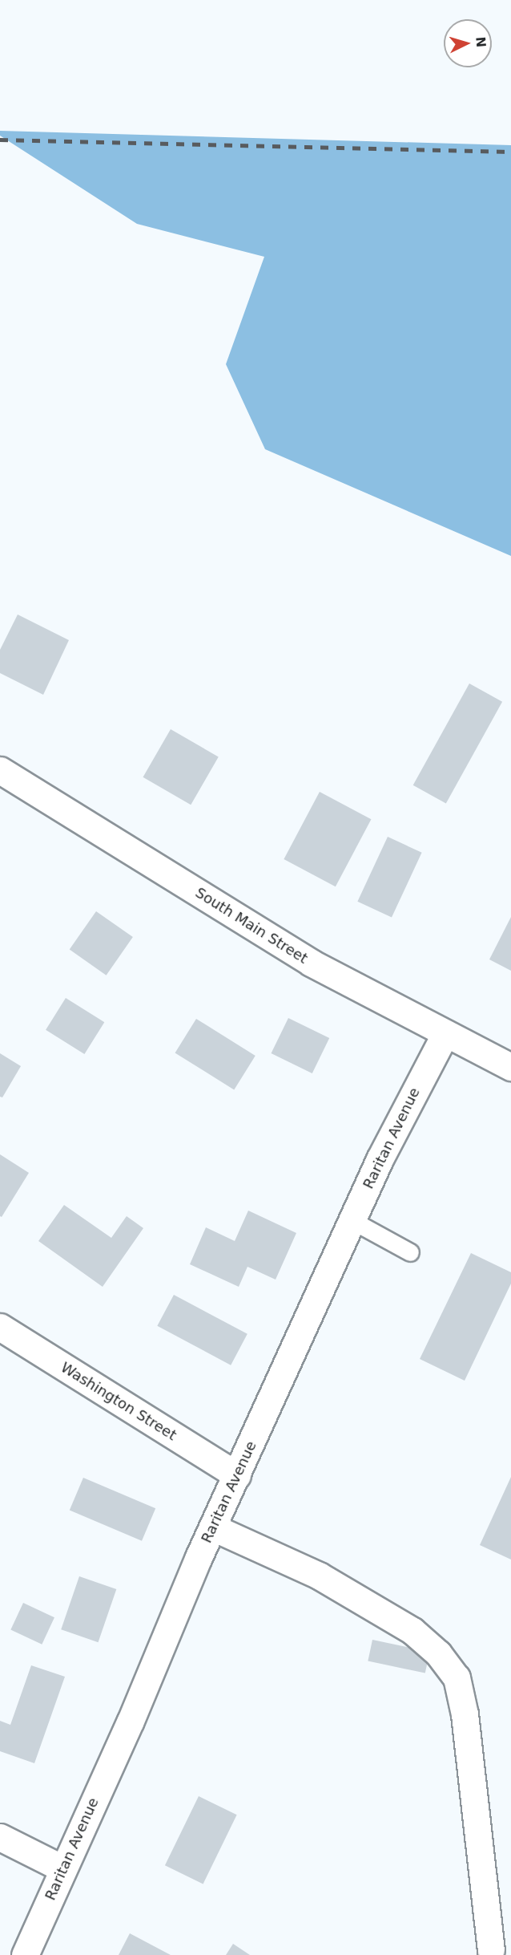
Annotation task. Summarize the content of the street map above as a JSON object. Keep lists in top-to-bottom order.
{
  "streets": {
    "street": ["South Main Street", "Raritan Avenue", "Washington Street"]
  },
  "crossings": [
    ["South Main Street", "Raritan Avenue"],
    ["Raritan Avenue", "Washington Street"]
  ],
  "north": "right"
}
